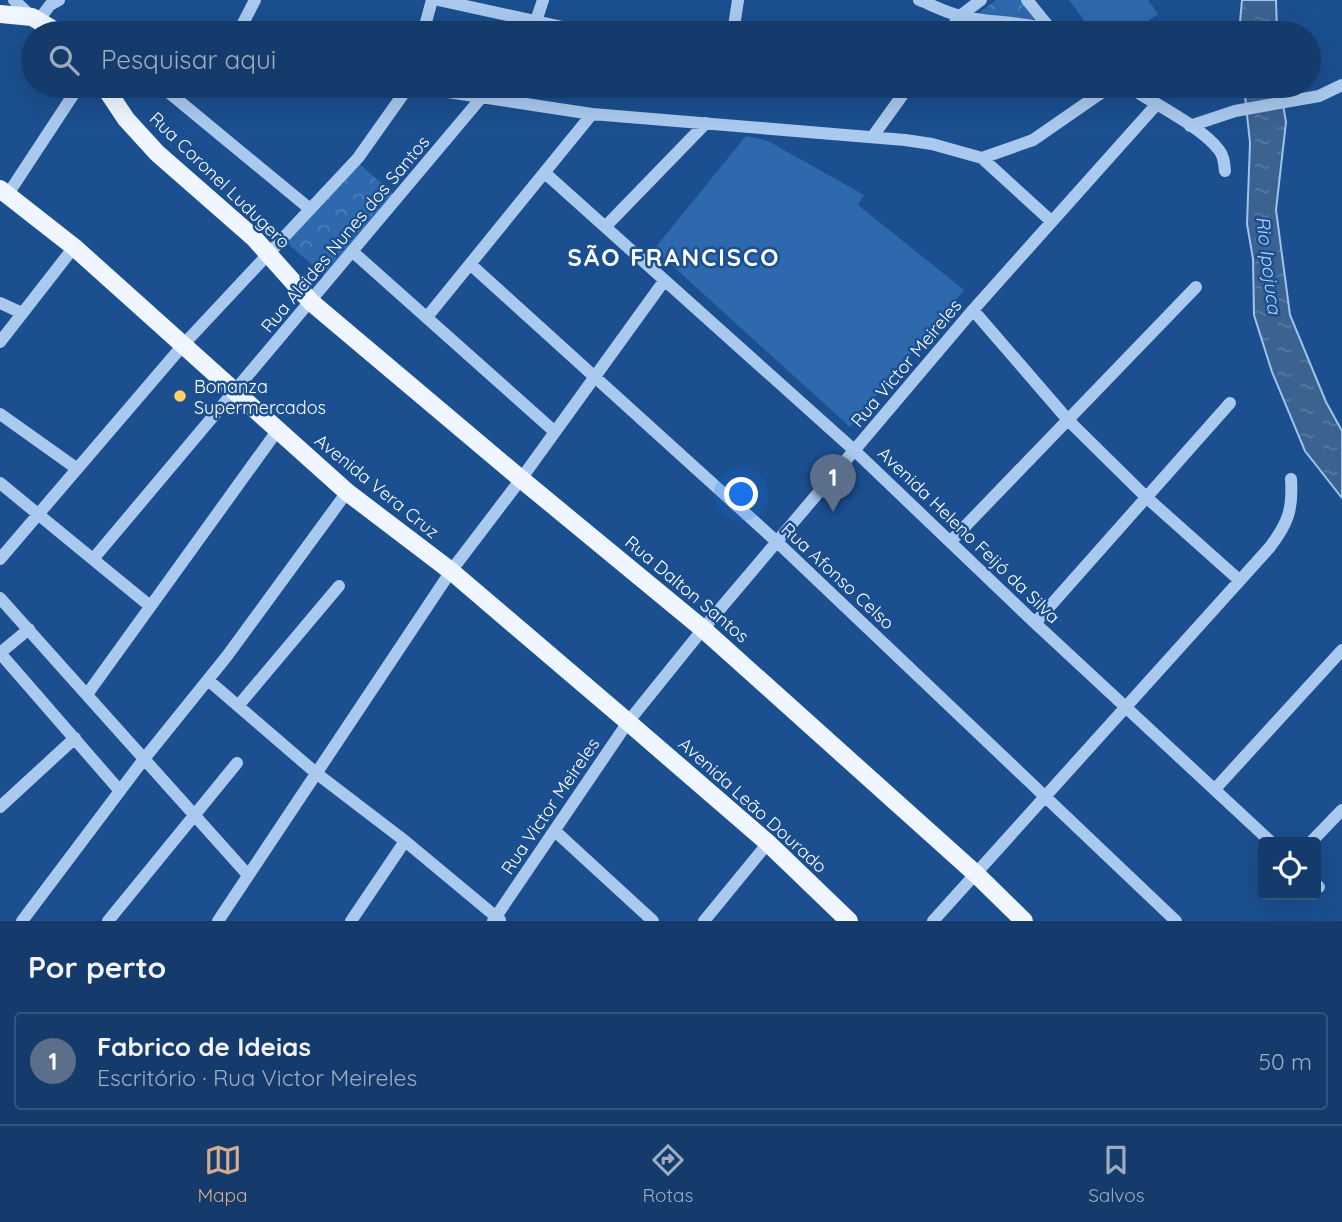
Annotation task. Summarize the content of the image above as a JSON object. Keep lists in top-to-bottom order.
{
  "streets": {
    "main road": [
      "Rua Coronel Ludugero",
      "Avenida Vera Cruz",
      "Rua Dalton Santos",
      "Avenida Leão Dourado"
    ],
    "street": [
      "Rua Alcides Nunes dos Santos",
      "Rua Victor Meireles",
      "Avenida Heleno Feijó da Silva",
      "Rua Afonso Celso"
    ]
  },
  "crossings": [
    ["Rua Coronel Ludugero", "Rua Alcides Nunes dos Santos"],
    ["Rua Coronel Ludugero", "Rua Dalton Santos"],
    ["Rua Alcides Nunes dos Santos", "Avenida Vera Cruz"],
    ["Rua Alcides Nunes dos Santos", "Rua Dalton Santos"],
    ["Rua Victor Meireles", "Avenida Vera Cruz"],
    ["Rua Victor Meireles", "Avenida Heleno Feijó da Silva"],
    ["Rua Victor Meireles", "Rua Afonso Celso"],
    ["Rua Victor Meireles", "Rua Dalton Santos"],
    ["Rua Victor Meireles", "Avenida Leão Dourado"],
    ["Avenida Vera Cruz", "Avenida Leão Dourado"]
  ],
  "districts": ["SÃO FRANCISCO"],
  "water": ["Rio Ipojuca"],
  "places": ["Bonanza Supermercados"],
  "page": {
    "search": "Pesquisar aqui",
    "pins": "1",
    "heading": "Por perto",
    "list": [
      {
        "mark": "1",
        "name": "Fabrico de Ideias",
        "note": "Escritório · Rua Victor Meireles",
        "value": "50 m"
      }
    ],
    "nav": ["Mapa", "Rotas", "Salvos"]
  }
}
